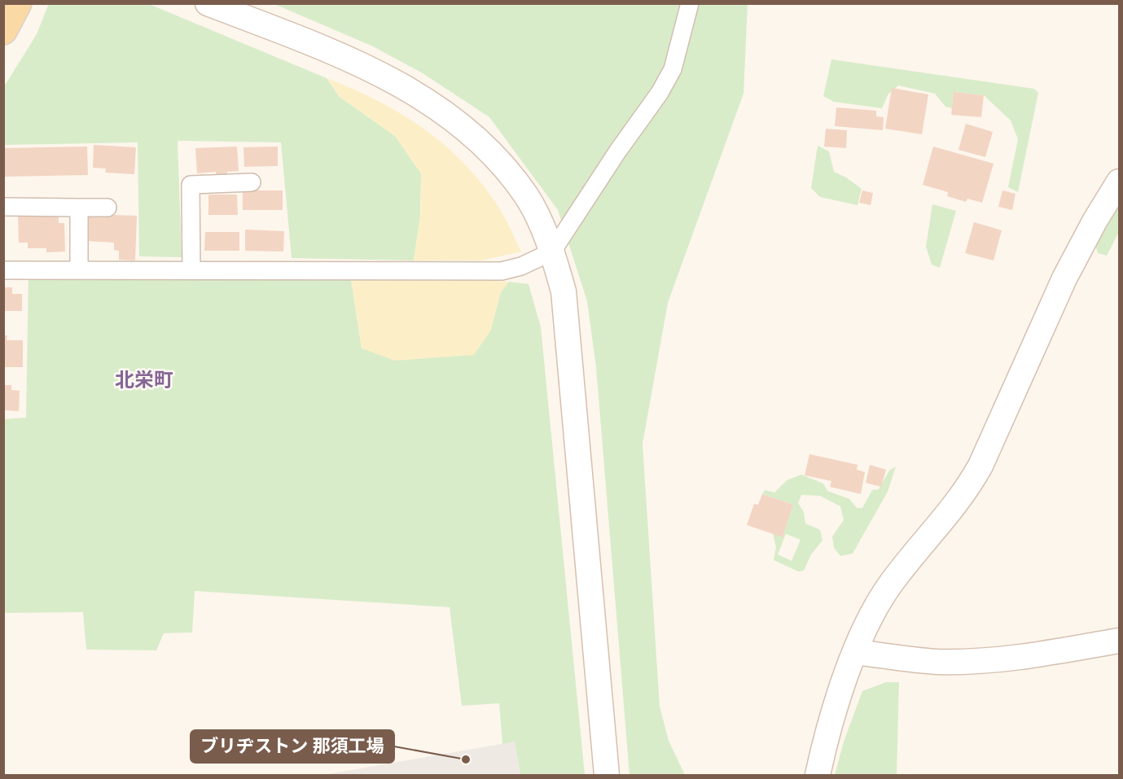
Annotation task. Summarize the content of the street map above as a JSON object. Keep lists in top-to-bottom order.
{
  "districts": ["北栄町"],
  "places": ["ブリヂストン 那須工場"]
}
